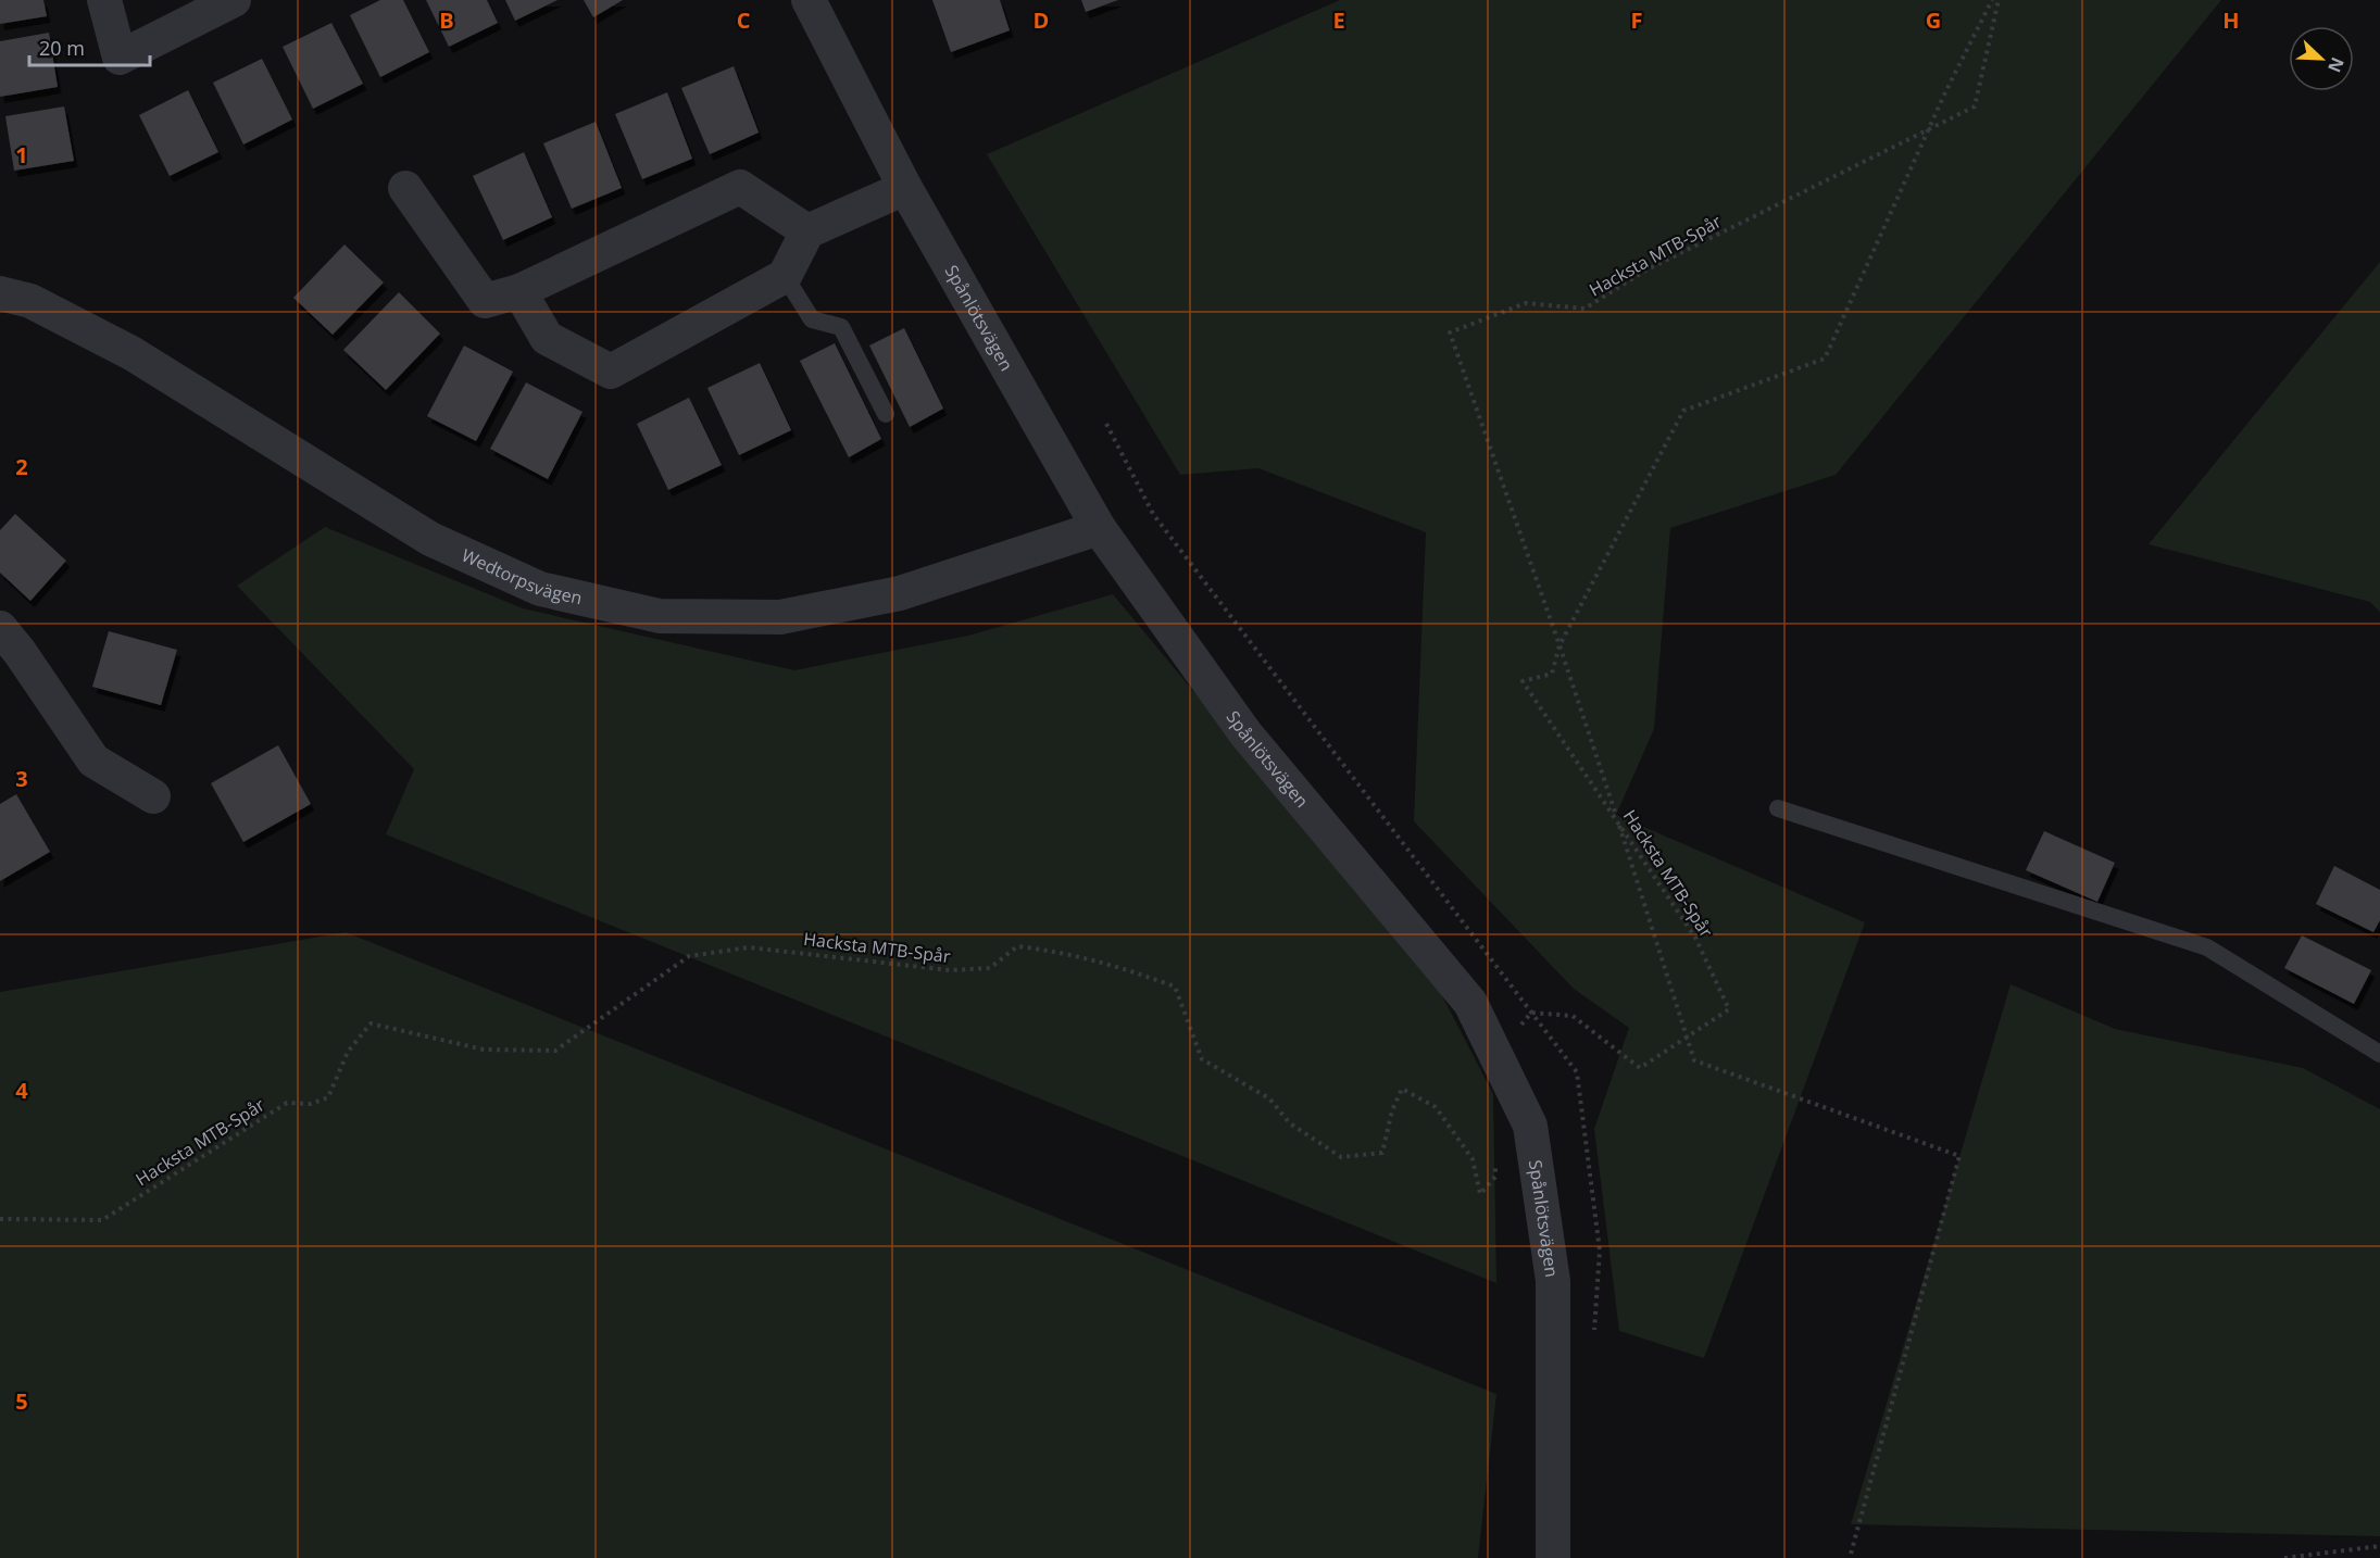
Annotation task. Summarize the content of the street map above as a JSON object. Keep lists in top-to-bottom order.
{
  "streets": {
    "street": ["Spånlötsvägen", "Wedtorpsvägen"],
    "path": ["Hacksta MTB-Spår"]
  },
  "crossings": [
    ["Hacksta MTB-Spår", "Spånlötsvägen"],
    ["Spånlötsvägen", "Wedtorpsvägen"]
  ],
  "scale_bar": "20 m",
  "north": "bottom right",
  "grid": {
    "columns": [
      "B",
      "C",
      "D",
      "E",
      "F",
      "G",
      "H"
    ],
    "rows": [
      "1",
      "2",
      "3",
      "4",
      "5"
    ]
  }
}
